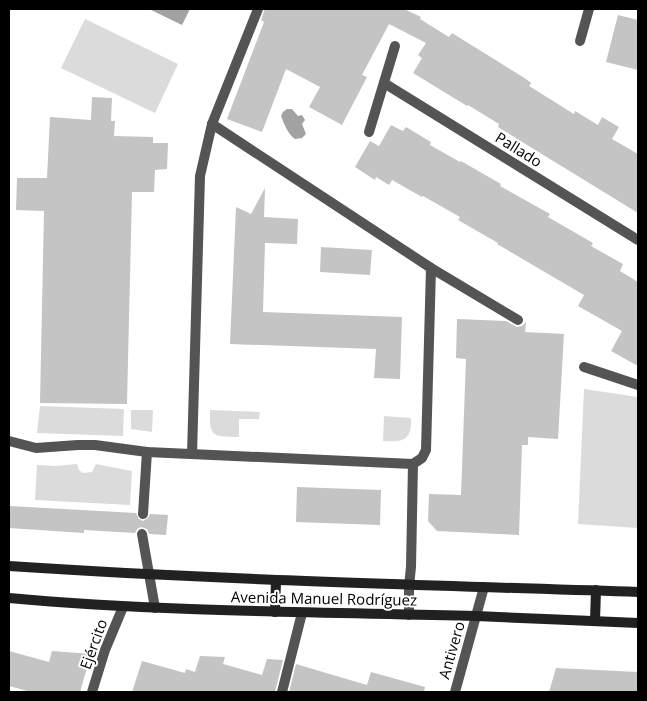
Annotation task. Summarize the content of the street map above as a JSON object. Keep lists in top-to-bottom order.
{
  "streets": {
    "main road": ["Avenida Manuel Rodríguez"],
    "street": ["Pallado", "Ejército", "Antivero"]
  },
  "crossings": [
    ["Avenida Manuel Rodríguez", "Ejército"],
    ["Avenida Manuel Rodríguez", "Antivero"]
  ]
}
